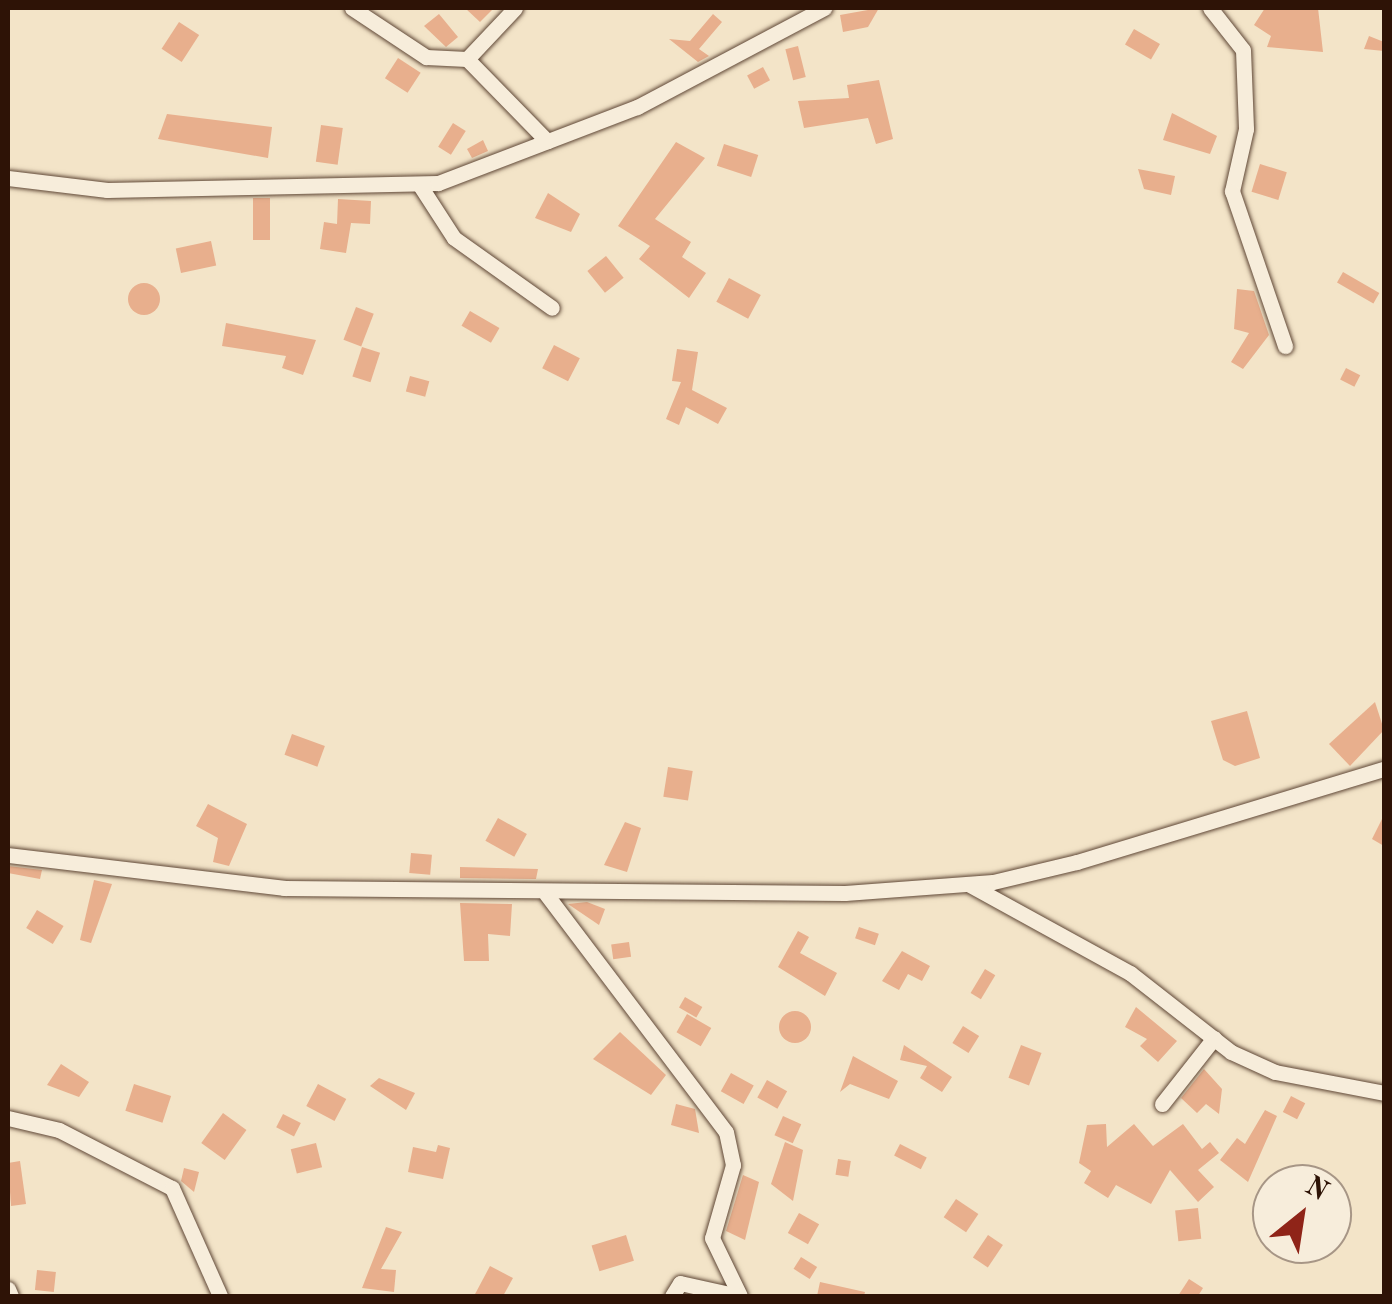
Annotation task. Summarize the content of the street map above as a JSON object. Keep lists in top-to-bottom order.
{
  "north": "top right"
}
